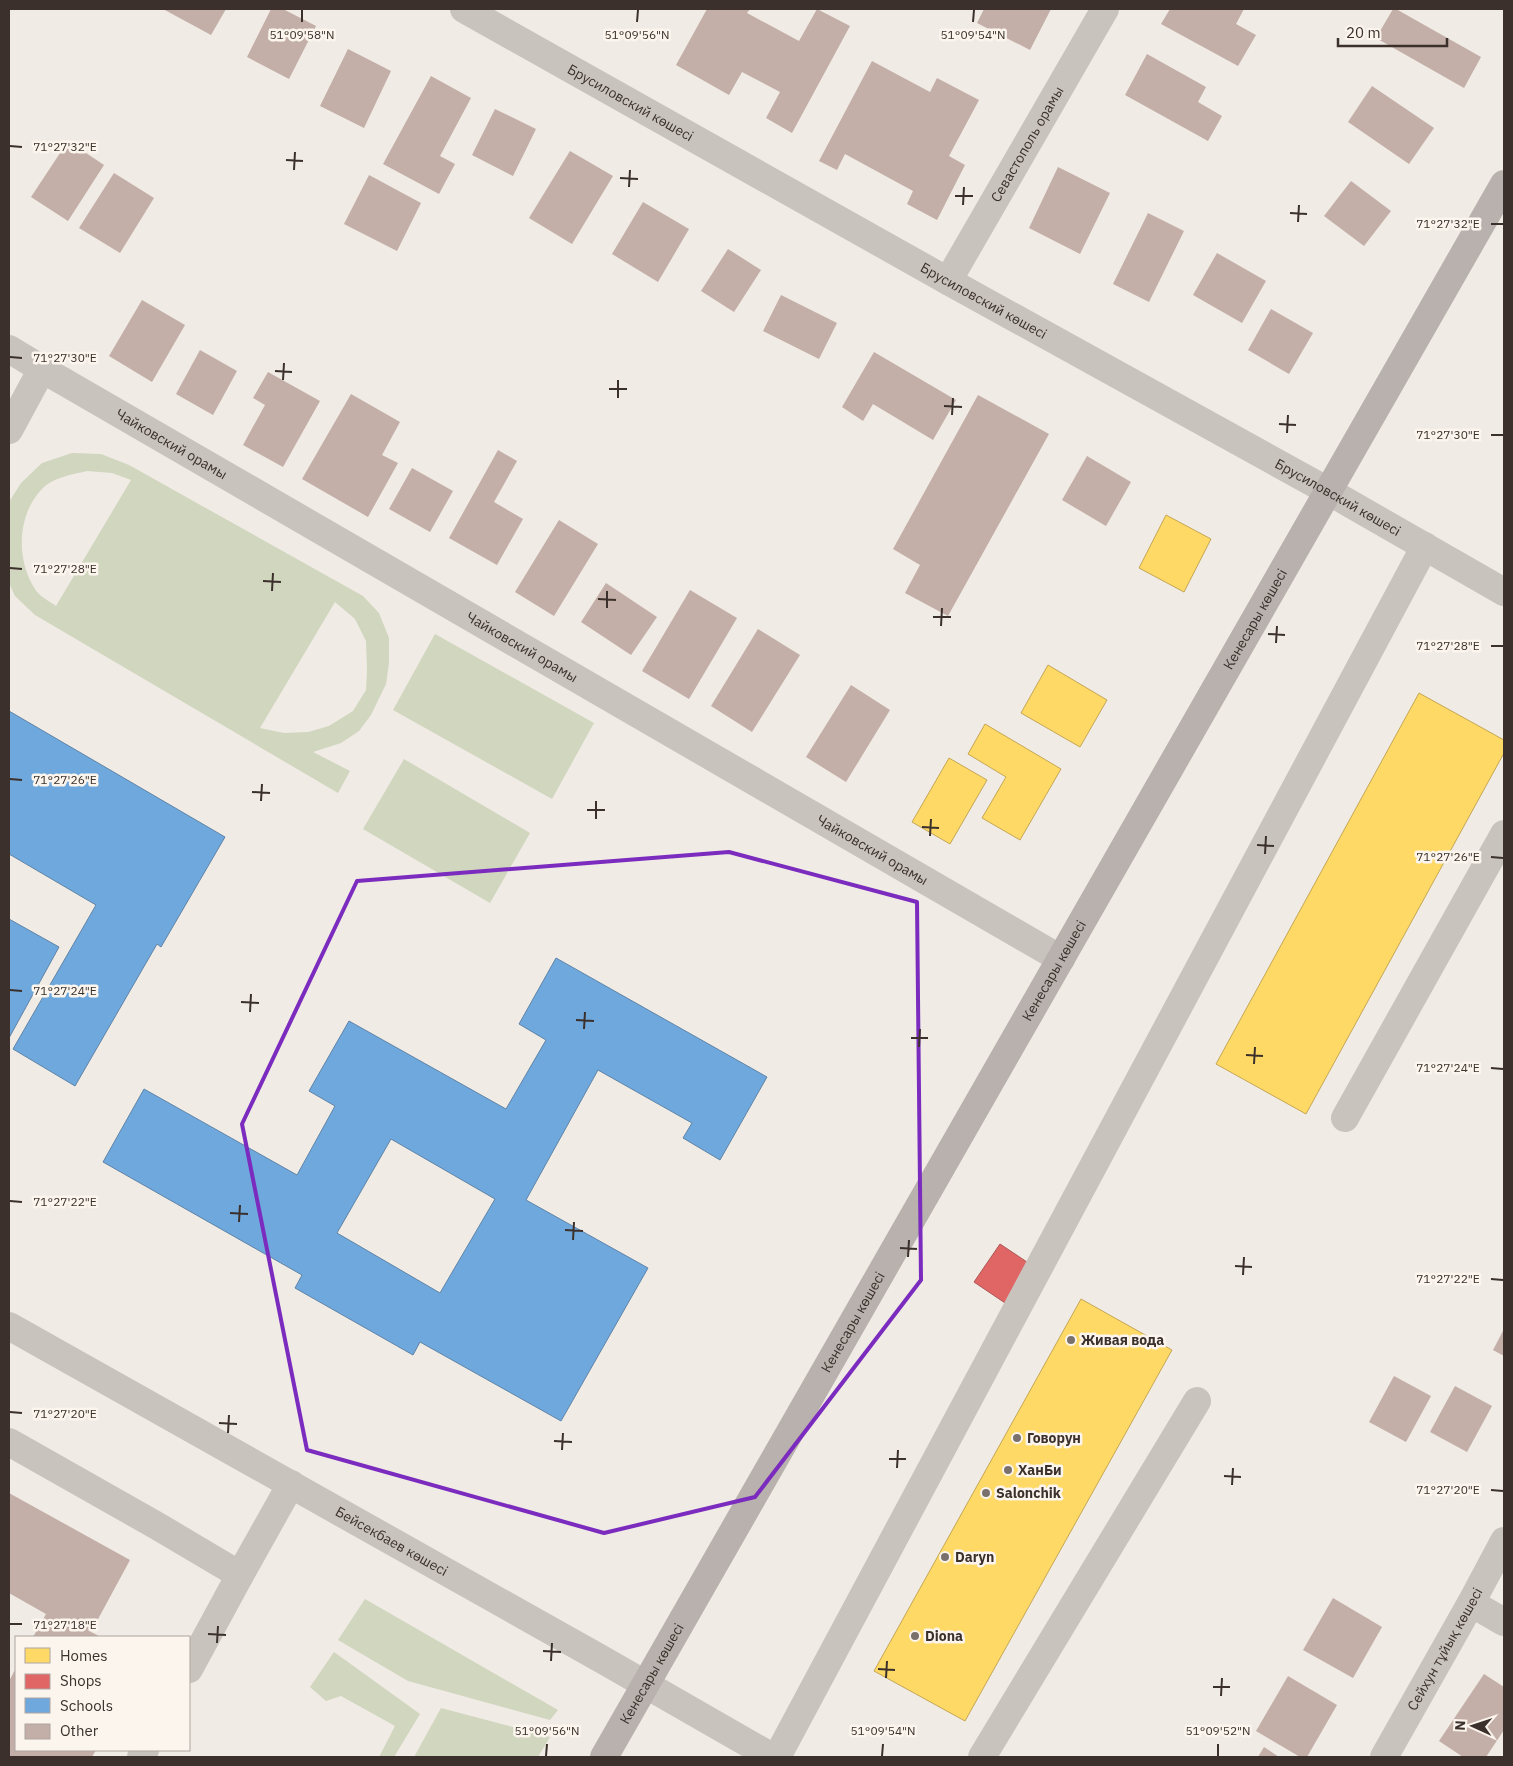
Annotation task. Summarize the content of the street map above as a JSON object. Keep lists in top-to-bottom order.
{
  "streets": {
    "main road": ["Кенесары көшесі"],
    "street": [
      "Брусиловский көшесі",
      "Севастополь орамы",
      "Чайковский орамы",
      "Бейсекбаев көшесі",
      "Сейхун тұйық көшесі"
    ]
  },
  "crossings": [
    ["Брусиловский көшесі", "Севастополь орамы"],
    ["Брусиловский көшесі", "Кенесары көшесі"],
    ["Чайковский орамы", "Кенесары көшесі"],
    ["Кенесары көшесі", "Бейсекбаев көшесі"]
  ],
  "places": [
    "Живая вода",
    "Говорун",
    "ХанБи",
    "Salonchik",
    "Daryn",
    "Diona"
  ],
  "legend": [
    "Homes",
    "Shops",
    "Schools",
    "Other"
  ],
  "scale_bar": "20 m",
  "north": "left",
  "coordinates": [
    "51°09'58\"N",
    "51°09'56\"N",
    "51°09'54\"N",
    "71°27'32\"E",
    "71°27'30\"E",
    "71°27'28\"E",
    "71°27'26\"E",
    "71°27'24\"E",
    "71°27'22\"E",
    "71°27'20\"E",
    "71°27'18\"E",
    "51°09'52\"N"
  ]
}
